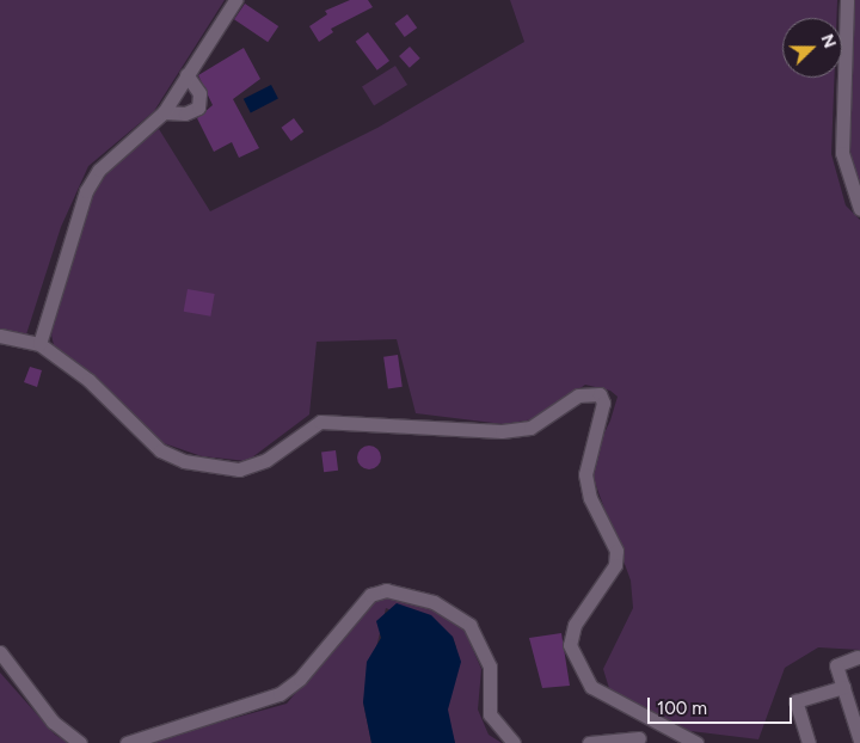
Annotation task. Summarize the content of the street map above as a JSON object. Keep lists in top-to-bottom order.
{
  "scale_bar": "100 m",
  "north": "right"
}
